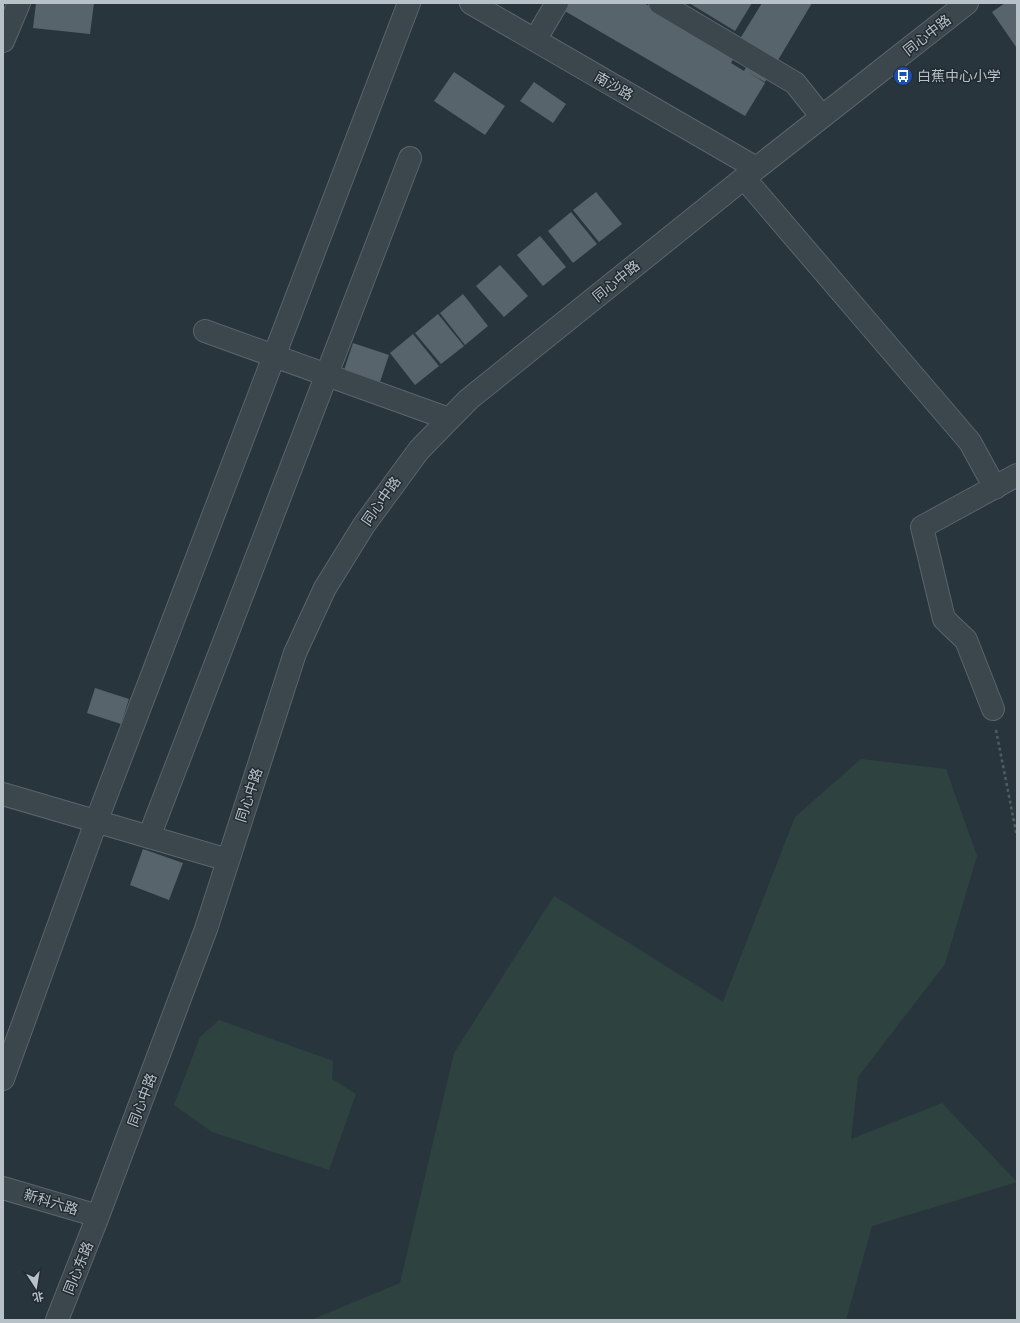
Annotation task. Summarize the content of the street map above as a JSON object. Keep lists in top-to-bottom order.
{
  "streets": {
    "street": [
      "同心中路",
      "南沙路",
      "新科六路",
      "同心东路"
    ]
  },
  "crossings": [
    ["同心中路", "南沙路"],
    ["同心中路", "新科六路"],
    ["同心中路", "同心东路"],
    ["新科六路", "同心东路"]
  ],
  "places": {
    "bus stop": ["白蕉中心小学"]
  },
  "north": "bottom"
}
